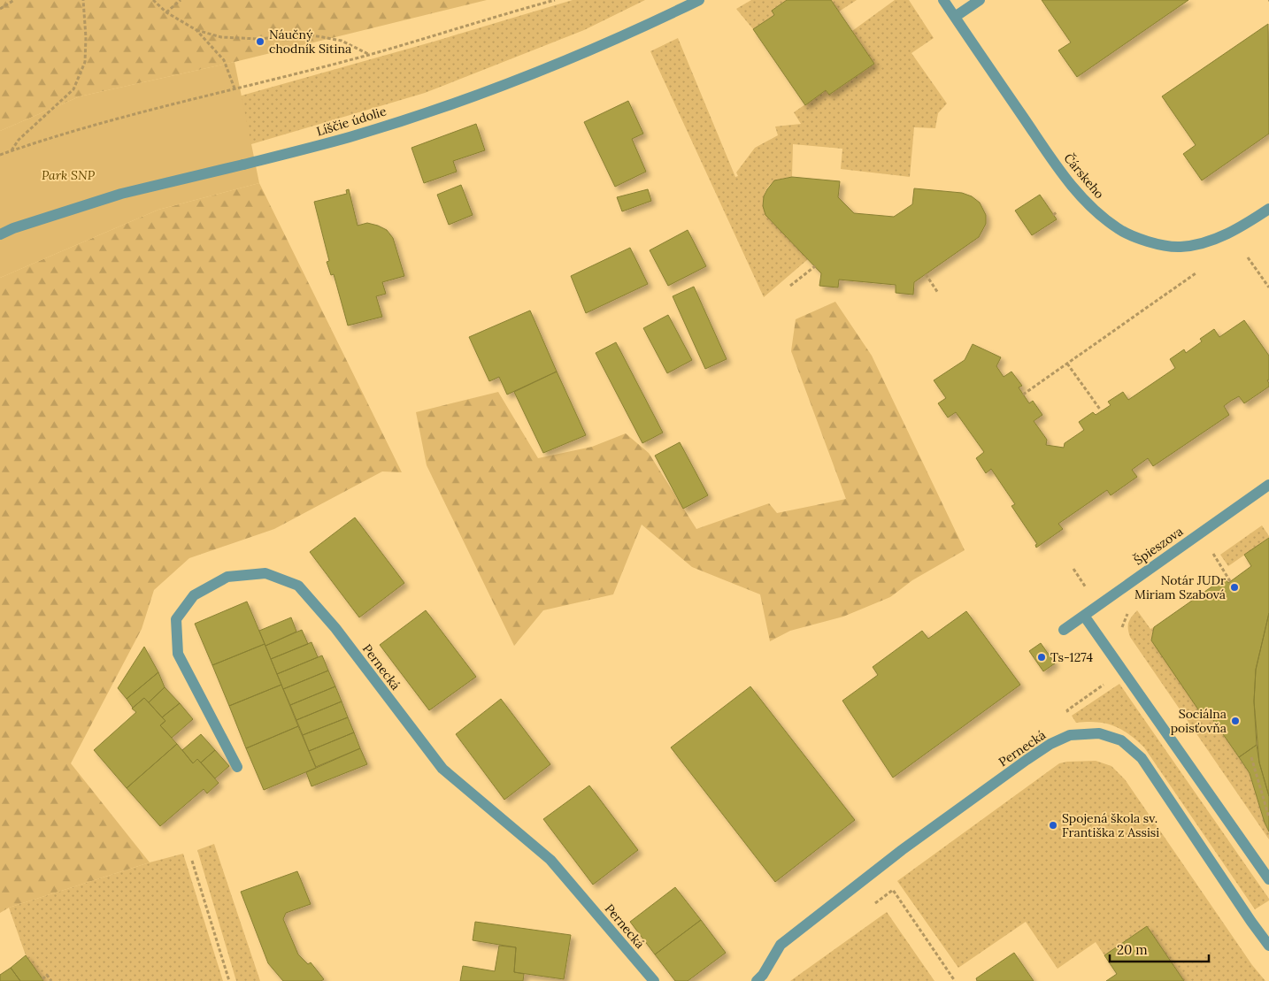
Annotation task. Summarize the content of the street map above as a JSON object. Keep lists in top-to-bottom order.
{
  "streets": {
    "street": [
      "Líščie údolie",
      "Čárskeho",
      "Špieszova",
      "Pernecká"
    ]
  },
  "parks": ["Park SNP"],
  "places": [
    "Náučný chodník Sitina",
    "Notár JUDr Miriam Szabová",
    "Ts-1274",
    "Sociálna poisťovňa",
    "Spojená škola sv. Františka z Assisi"
  ],
  "scale_bar": "20 m"
}
